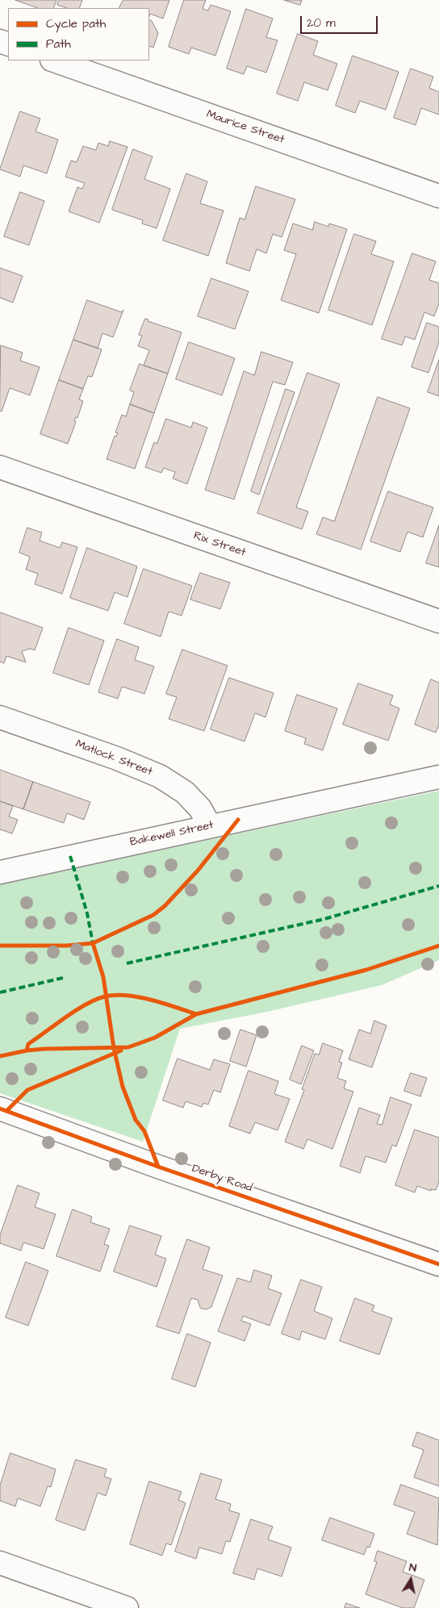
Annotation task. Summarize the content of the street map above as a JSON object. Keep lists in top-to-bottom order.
{
  "streets": {
    "street": [
      "Maurice Street",
      "Rix Street",
      "Matlock Street",
      "Bakewell Street",
      "Derby Road"
    ]
  },
  "crossings": [
    ["Matlock Street", "Bakewell Street"]
  ],
  "legend": ["Cycle path", "Path"],
  "scale_bar": "20 m",
  "north": "top"
}
